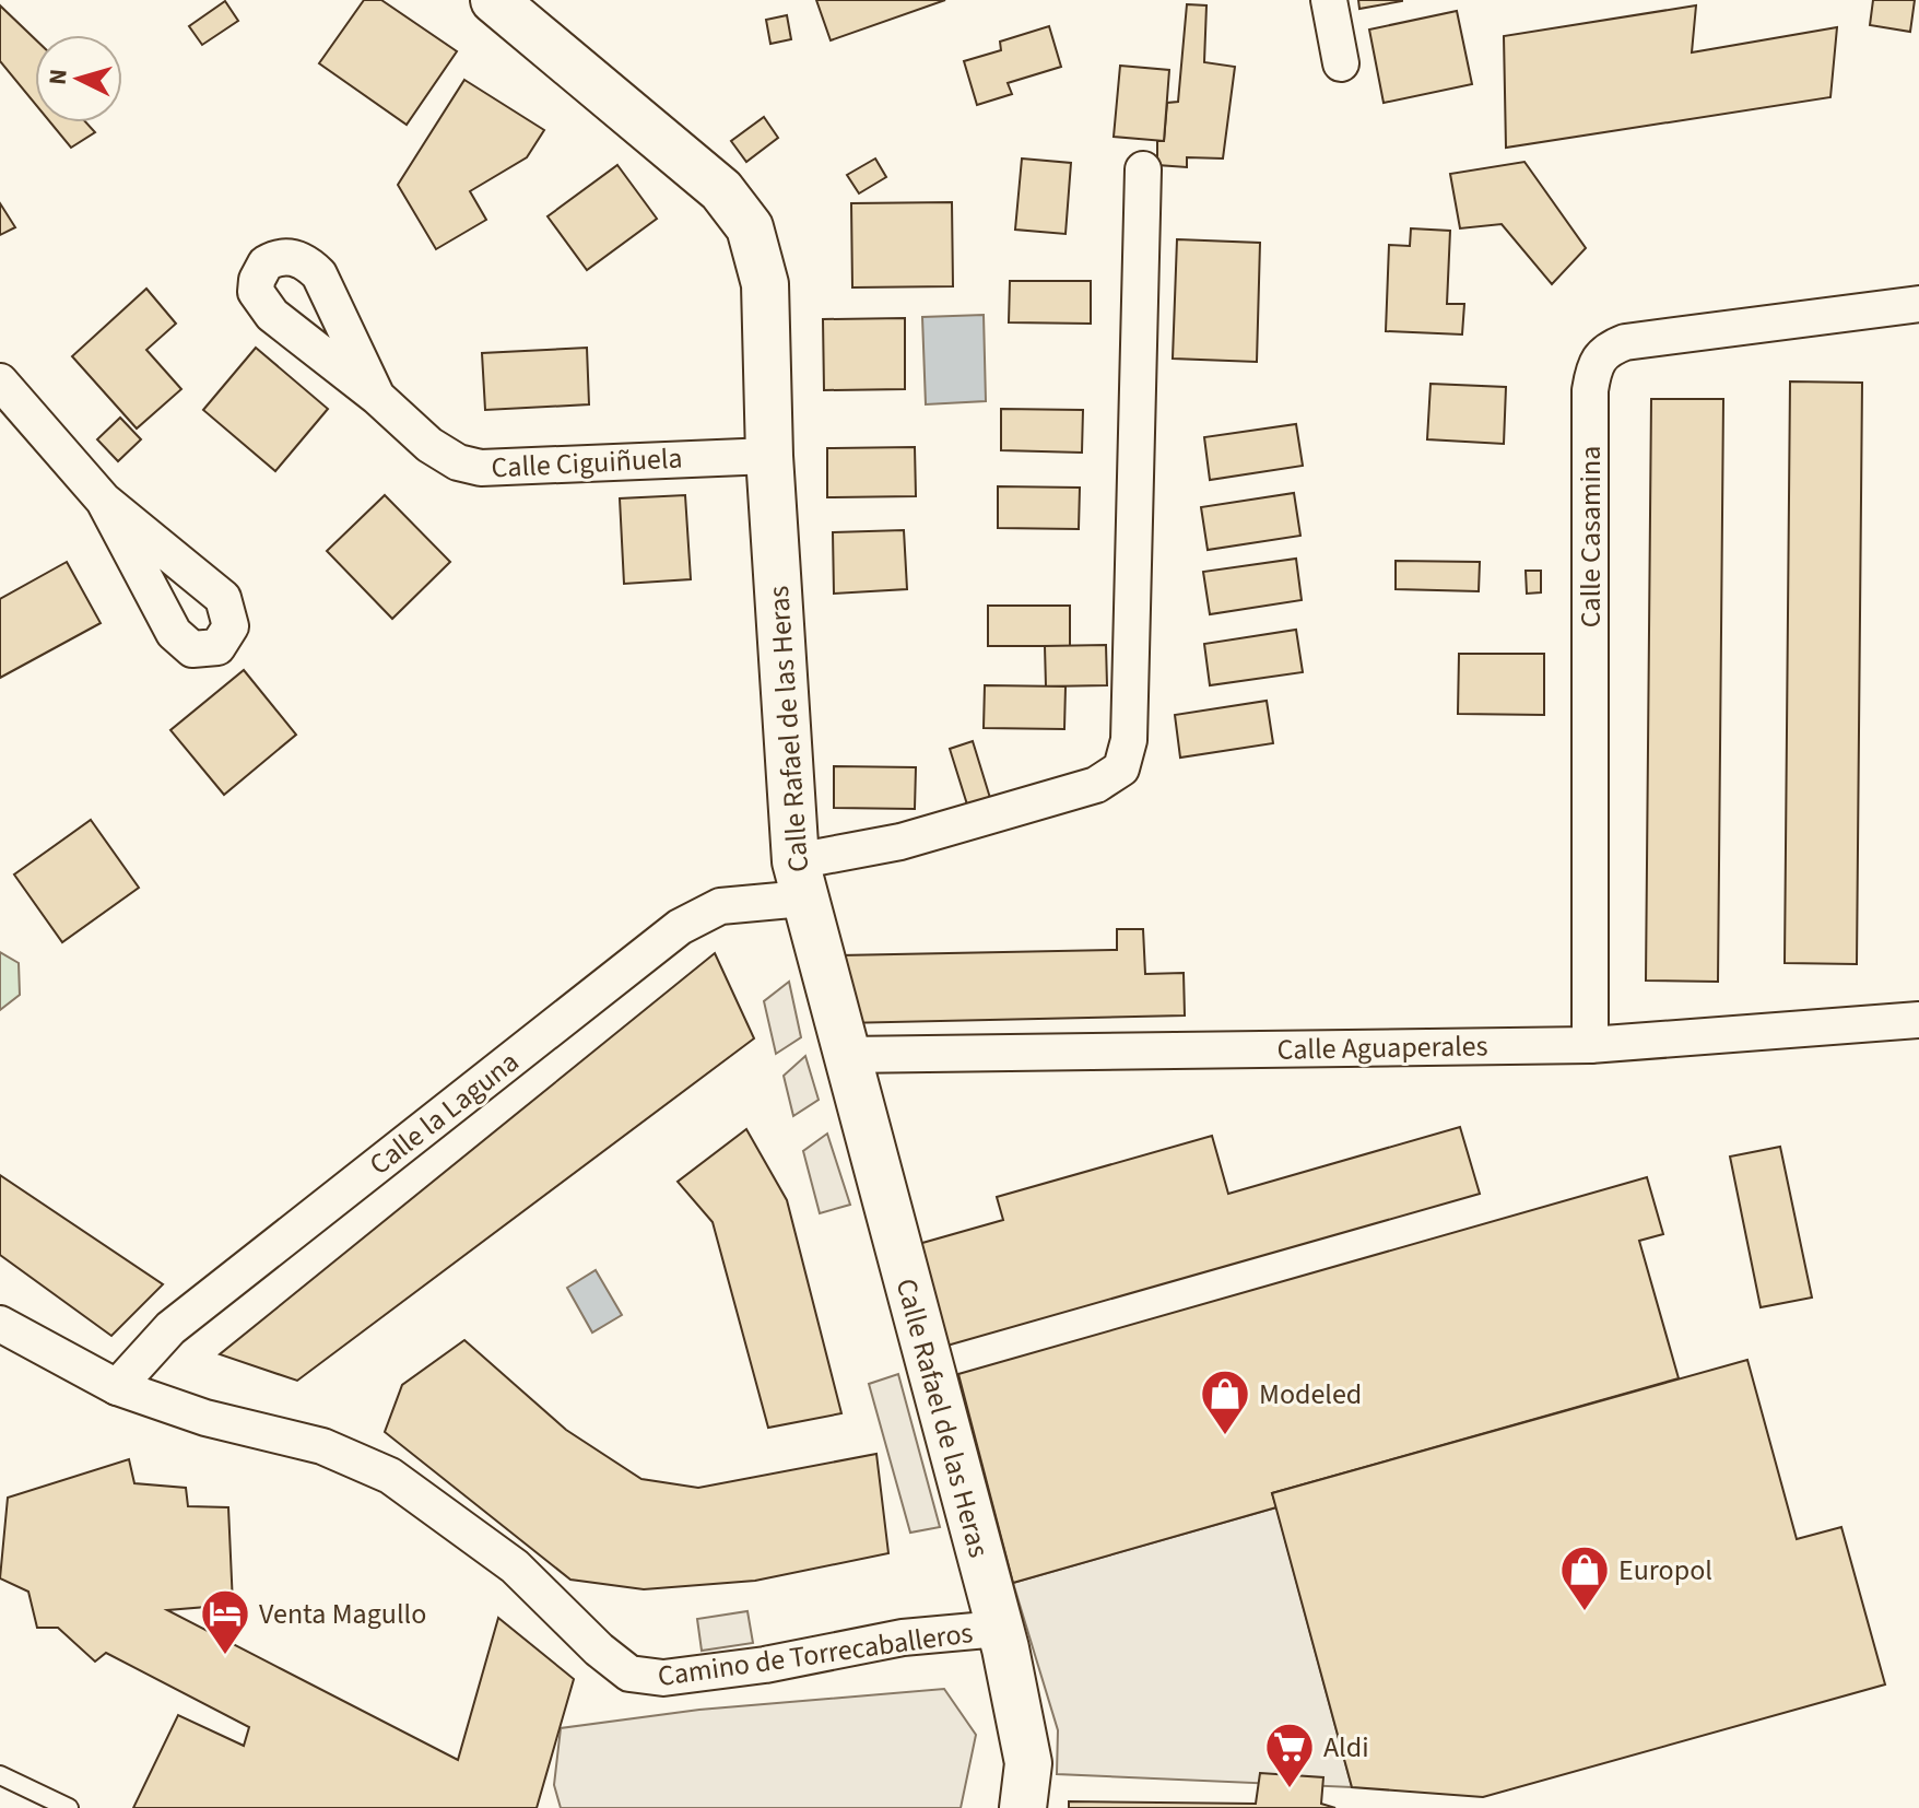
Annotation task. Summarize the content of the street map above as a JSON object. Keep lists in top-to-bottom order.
{
  "streets": {
    "street": [
      "Calle Ciguiñuela",
      "Calle Casamina",
      "Calle Rafael de las Heras",
      "Calle Aguaperales",
      "Calle la Laguna",
      "Camino de Torrecaballeros"
    ]
  },
  "crossings": [
    ["Calle Ciguiñuela", "Calle Rafael de las Heras"],
    ["Calle Casamina", "Calle Aguaperales"],
    ["Calle Rafael de las Heras", "Calle Aguaperales"],
    ["Calle Rafael de las Heras", "Calle la Laguna"],
    ["Calle Rafael de las Heras", "Camino de Torrecaballeros"],
    ["Calle la Laguna", "Camino de Torrecaballeros"]
  ],
  "places": {
    "shop": ["Modeled", "Europol"],
    "hotel": ["Venta Magullo"],
    "supermarket": ["Aldi"]
  },
  "north": "left"
}
